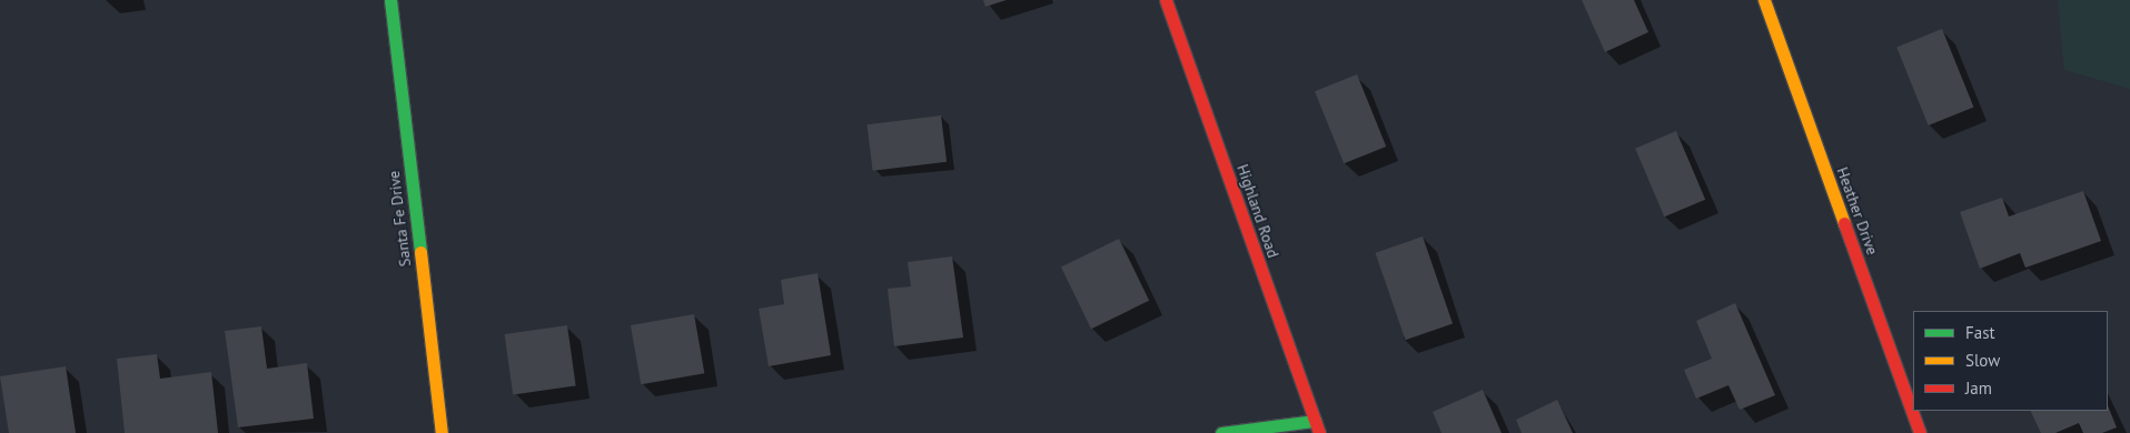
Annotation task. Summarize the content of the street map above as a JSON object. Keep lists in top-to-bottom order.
{
  "streets": {
    "street": ["Highland Road", "Heather Drive", "Santa Fe Drive"]
  },
  "legend": ["Fast", "Slow", "Jam"]
}
